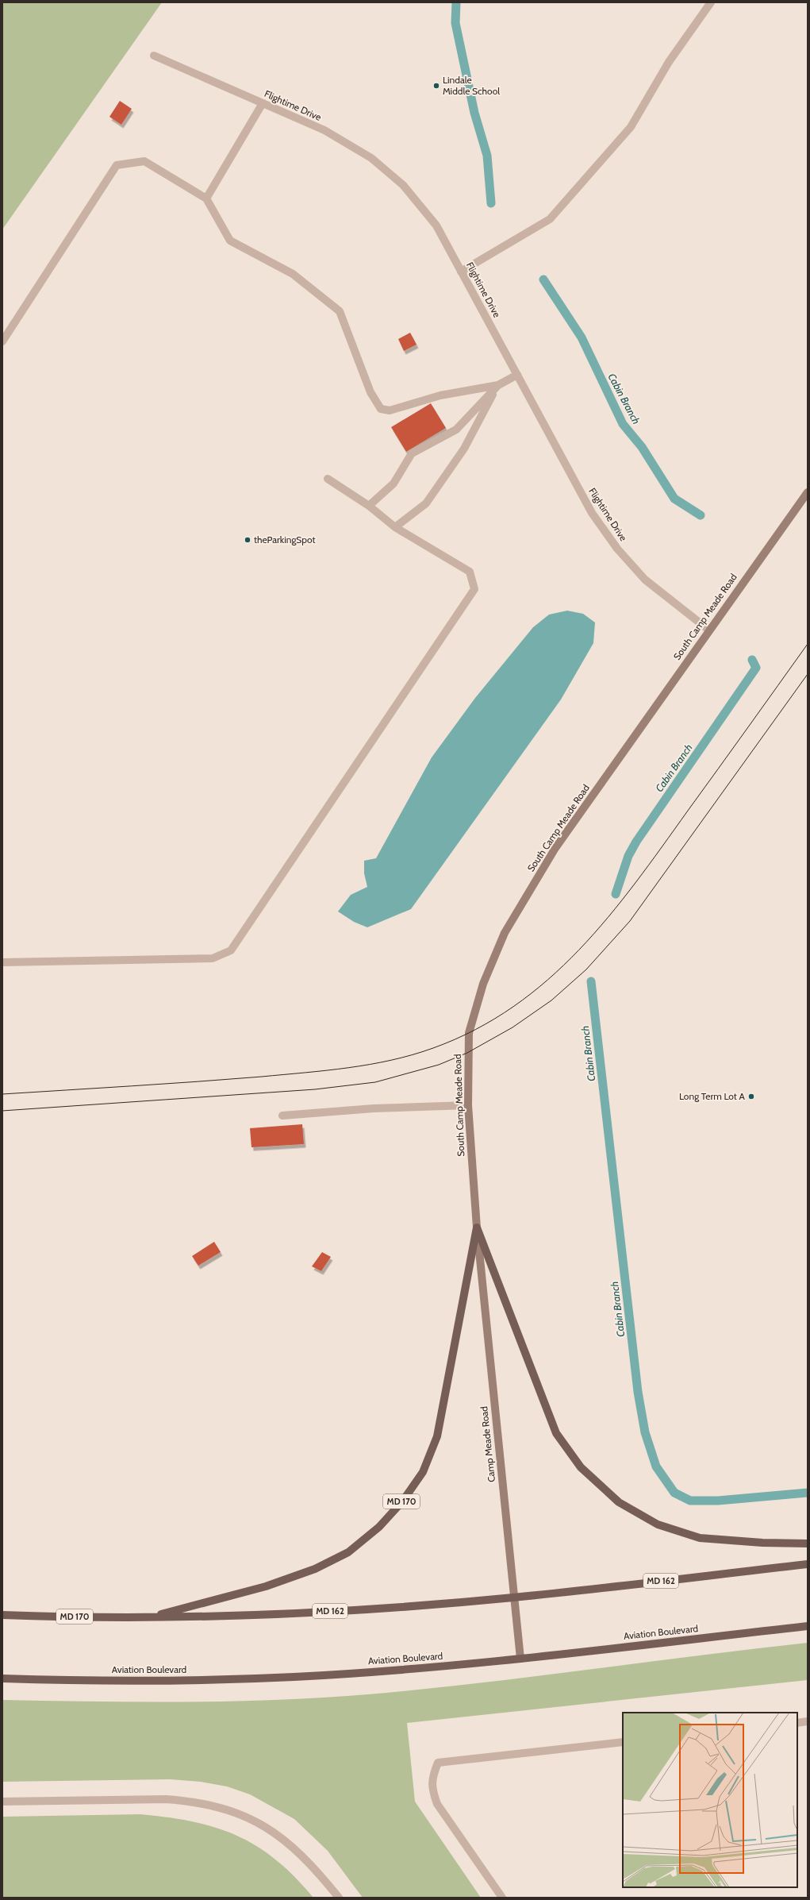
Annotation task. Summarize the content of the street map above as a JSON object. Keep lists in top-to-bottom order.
{
  "streets": {
    "main road": [
      "South Camp Meade Road",
      "Camp Meade Road",
      "MD 170",
      "MD 162",
      "Aviation Boulevard"
    ],
    "street": ["Flightime Drive"]
  },
  "crossings": [
    ["Flightime Drive", "South Camp Meade Road"],
    ["South Camp Meade Road", "Camp Meade Road"],
    ["South Camp Meade Road", "MD 170"],
    ["Camp Meade Road", "MD 170"],
    ["Camp Meade Road", "MD 162"],
    ["Camp Meade Road", "Aviation Boulevard"],
    ["MD 170", "MD 162"]
  ],
  "water": ["Cabin Branch"],
  "places": ["Lindale Middle School", "theParkingSpot", "Long Term Lot A"]
}
